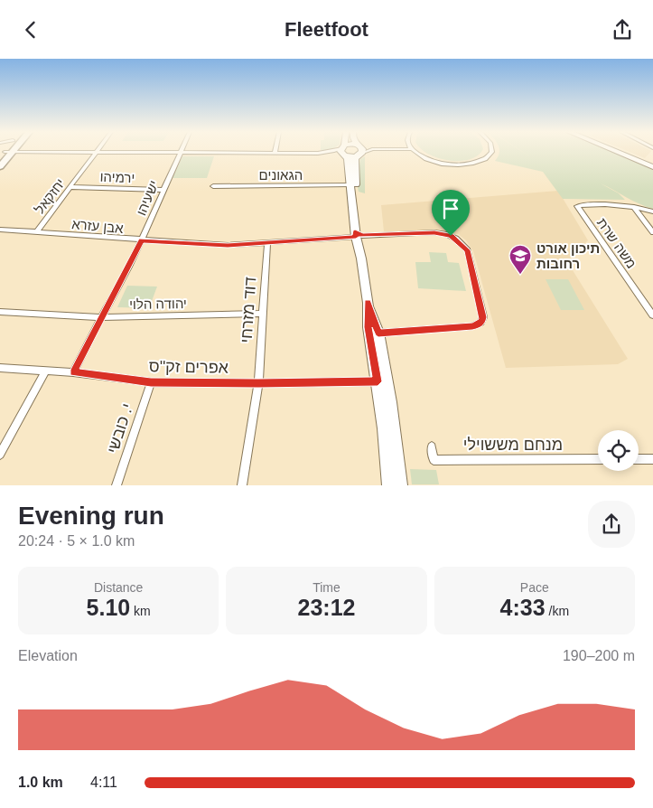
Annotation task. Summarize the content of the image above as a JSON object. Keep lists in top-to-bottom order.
{
  "streets": {
    "street": [
      "הגאונים",
      "ירמיהו",
      "יחזקאל",
      "ישעיהו",
      "אבן עזרא",
      "משה שרת",
      "יהודה הלוי",
      "דוד מזרחי",
      "אפרים זק\"ס",
      "י. כובשי",
      "מנחם מששוילי"
    ]
  },
  "crossings": [
    ["ירמיהו", "יחזקאל"],
    ["ירמיהו", "ישעיהו"],
    ["יחזקאל", "אבן עזרא"],
    ["ישעיהו", "אבן עזרא"],
    ["ישעיהו", "יהודה הלוי"],
    ["ישעיהו", "אפרים זק\"ס"],
    ["אבן עזרא", "דוד מזרחי"],
    ["יהודה הלוי", "דוד מזרחי"],
    ["דוד מזרחי", "אפרים זק\"ס"],
    ["אפרים זק\"ס", "י. כובשי"]
  ],
  "places": {
    "school or university": ["תיכון אורט רחובות"]
  },
  "page": {
    "header": "Fleetfoot",
    "heading": ["Evening run", "20:24 · 5 × 1.0 km"],
    "stats": [
      ["Distance", "5.10 km"],
      ["Time", "23:12"],
      ["Pace", "4:33 /km"]
    ],
    "chart": ["Elevation", "190–200 m"],
    "list": [
      {
        "name": "1.0 km",
        "note": "4:11"
      }
    ]
  }
}
